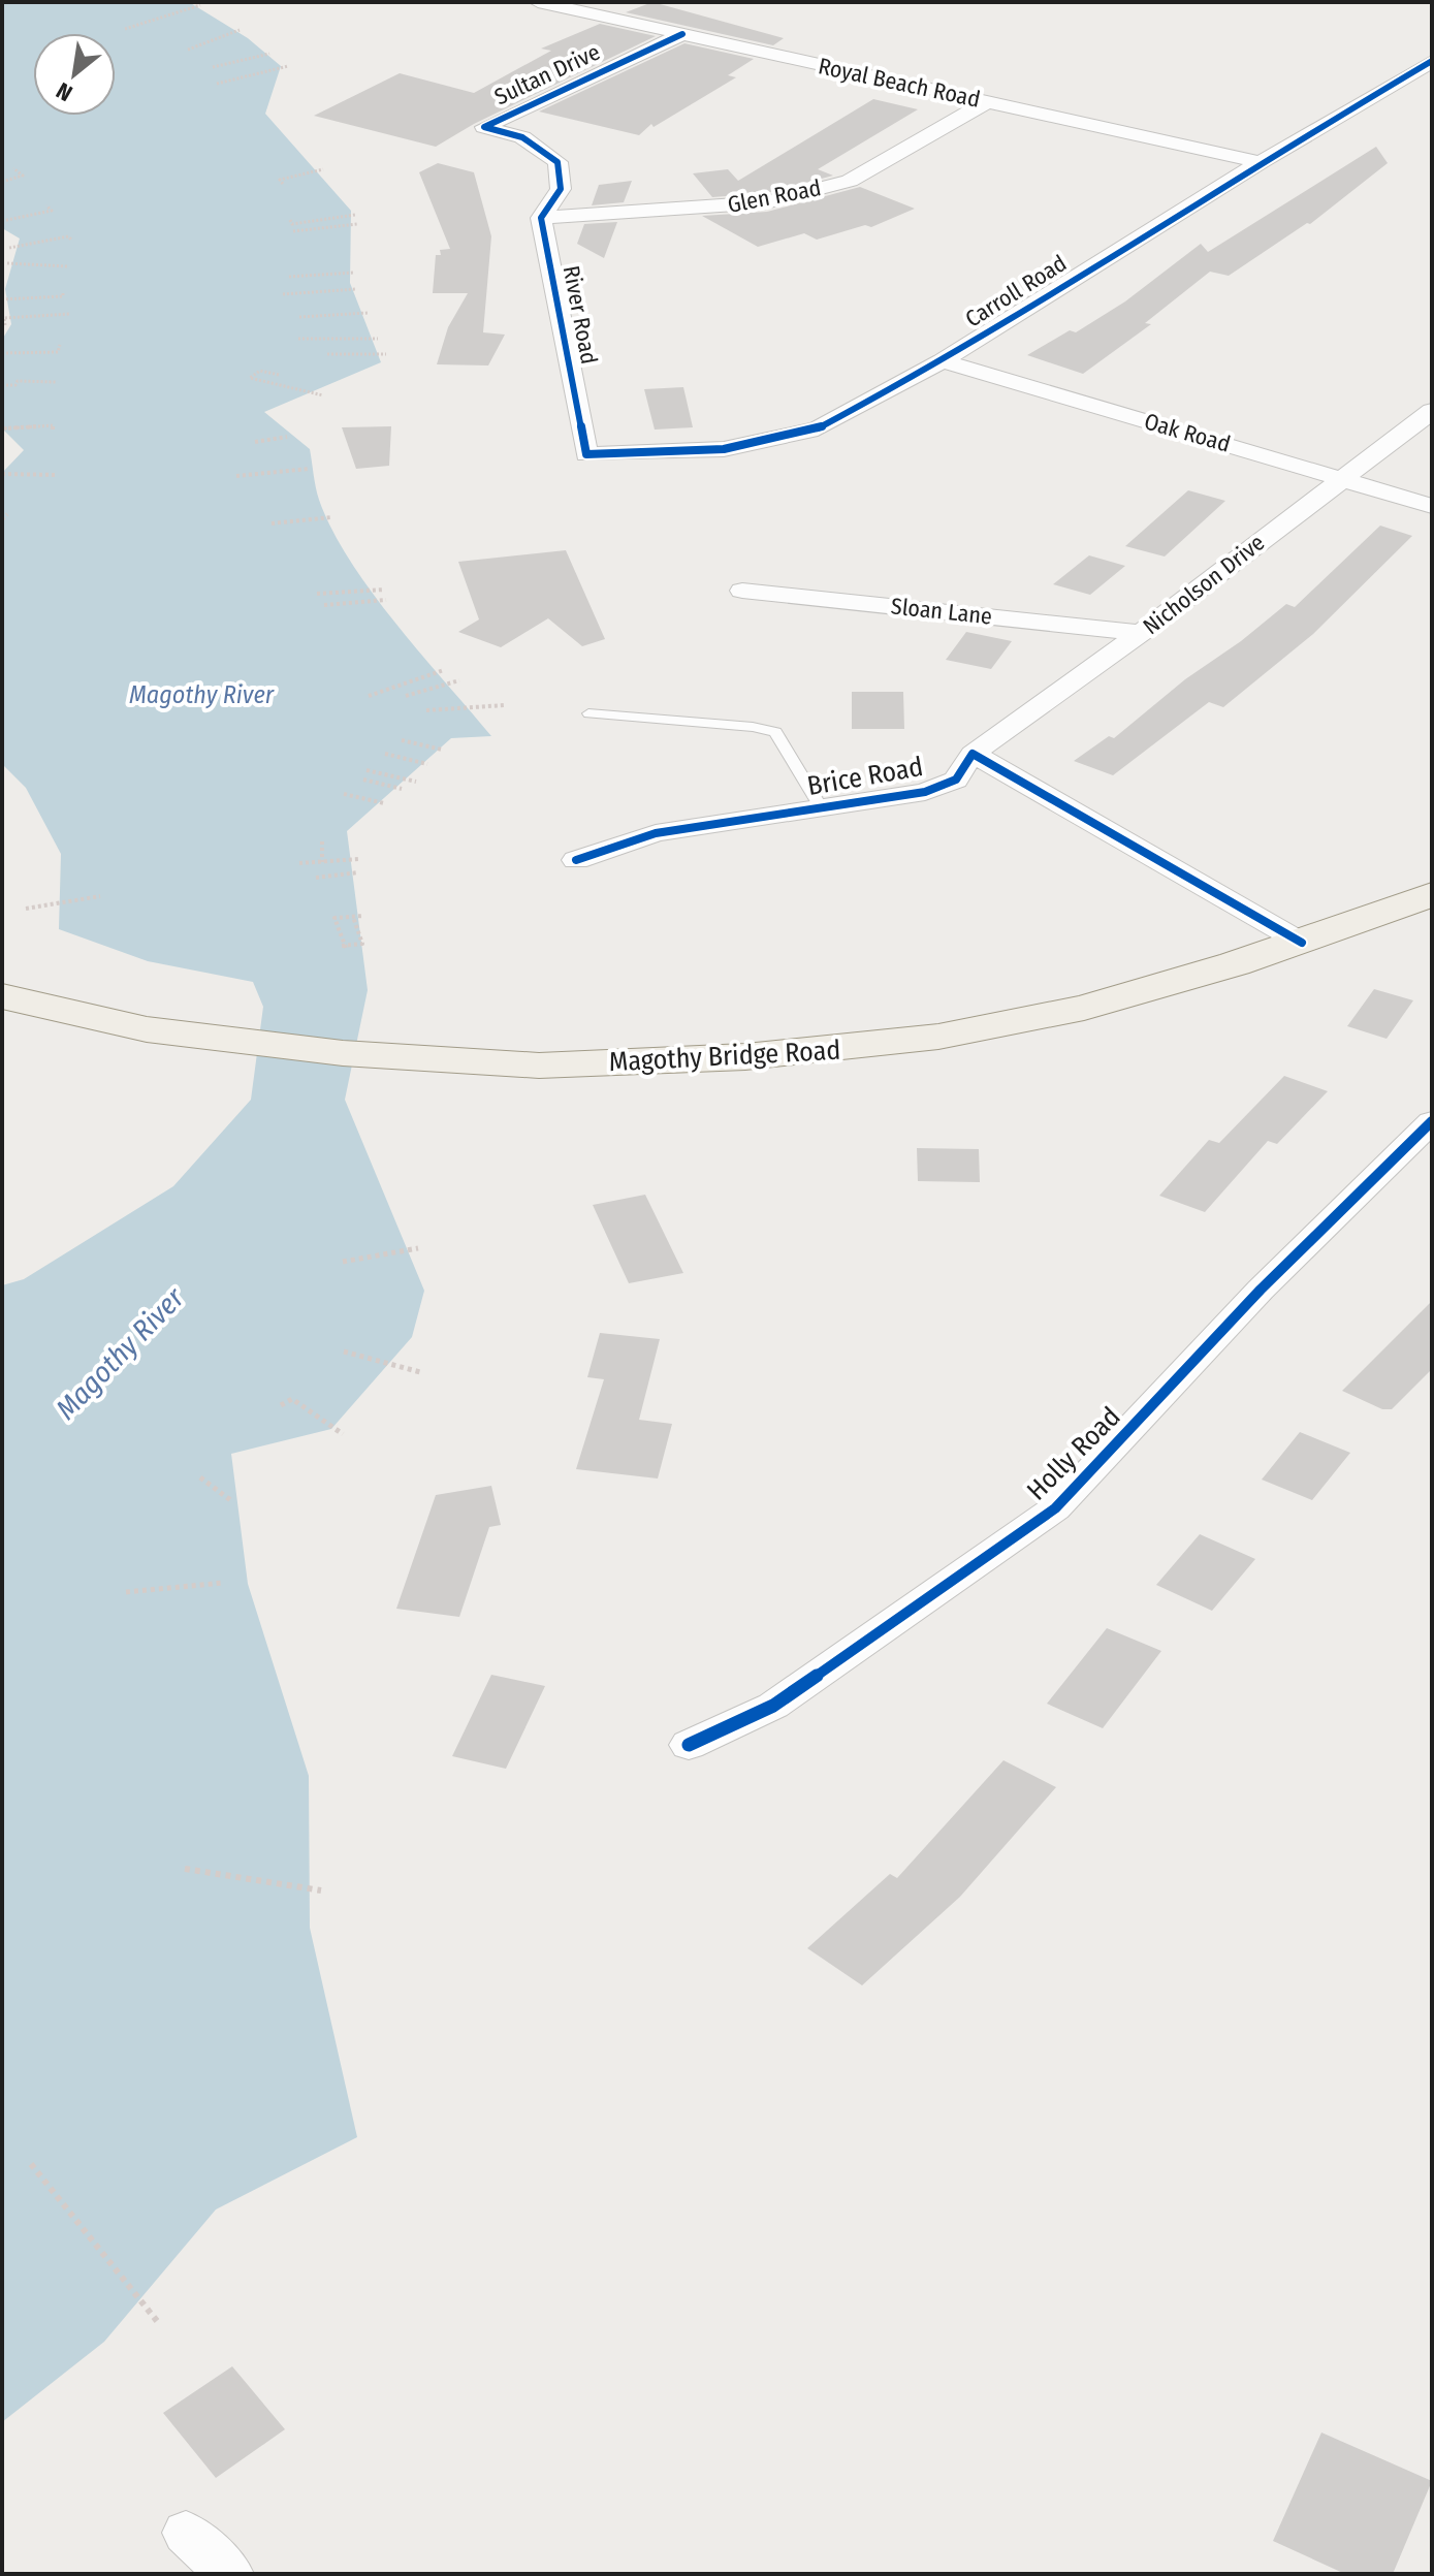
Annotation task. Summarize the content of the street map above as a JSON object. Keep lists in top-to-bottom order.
{
  "streets": {
    "main road": ["Magothy Bridge Road"],
    "street": [
      "Sultan Drive",
      "Royal Beach Road",
      "Glen Road",
      "Carroll Road",
      "River Road",
      "Oak Road",
      "Nicholson Drive",
      "Sloan Lane",
      "Brice Road",
      "Holly Road"
    ]
  },
  "crossings": [
    ["Sultan Drive", "Royal Beach Road"],
    ["Sultan Drive", "Glen Road"],
    ["Sultan Drive", "River Road"],
    ["Royal Beach Road", "Glen Road"],
    ["Royal Beach Road", "Carroll Road"],
    ["Glen Road", "River Road"],
    ["Carroll Road", "River Road"],
    ["Carroll Road", "Oak Road"],
    ["Oak Road", "Nicholson Drive"],
    ["Nicholson Drive", "Sloan Lane"],
    ["Nicholson Drive", "Brice Road"]
  ],
  "water": ["Magothy River"],
  "north": "bottom left"
}
